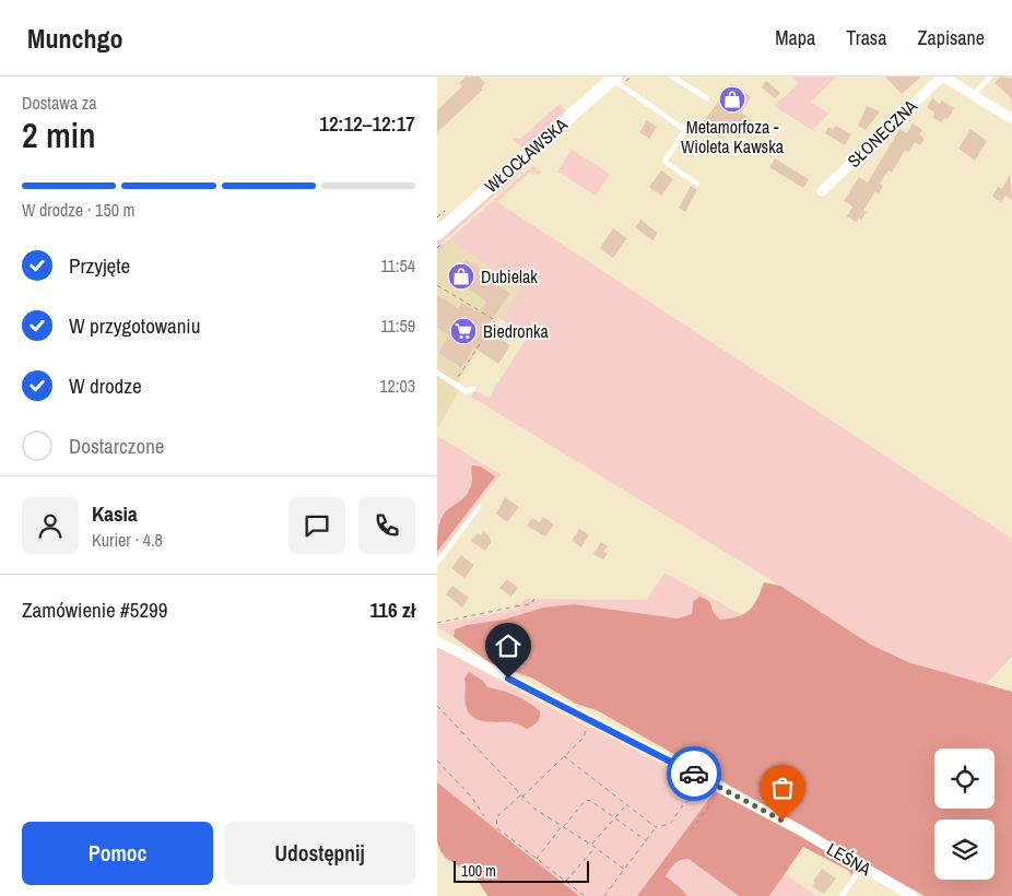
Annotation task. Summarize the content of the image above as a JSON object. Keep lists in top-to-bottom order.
{
  "streets": {
    "main road": ["WŁOCŁAWSKA"],
    "street": ["SŁONECZNA", "LEŚNA"]
  },
  "places": {
    "shop": ["Metamorfoza - Wioleta Kawska", "Dubielak"],
    "supermarket": ["Biedronka"]
  },
  "scale_bar": "100 m",
  "page": {
    "header": "Munchgo",
    "nav": ["Mapa", "Trasa", "Zapisane"],
    "heading": ["2 min", "Dostawa za", "12:12–12:17"],
    "panel": [
      "Kasia",
      "Kurier · 4.8",
      "Zamówienie #5299",
      "116 zł"
    ],
    "bar": "W drodze · 150 m",
    "list": [
      ["Przyjęte", "11:54"],
      ["W przygotowaniu", "11:59"],
      ["W drodze", "12:03"],
      "Dostarczone"
    ],
    "buttons": ["Pomoc", "Udostępnij"],
    "scale": "100 m"
  }
}
